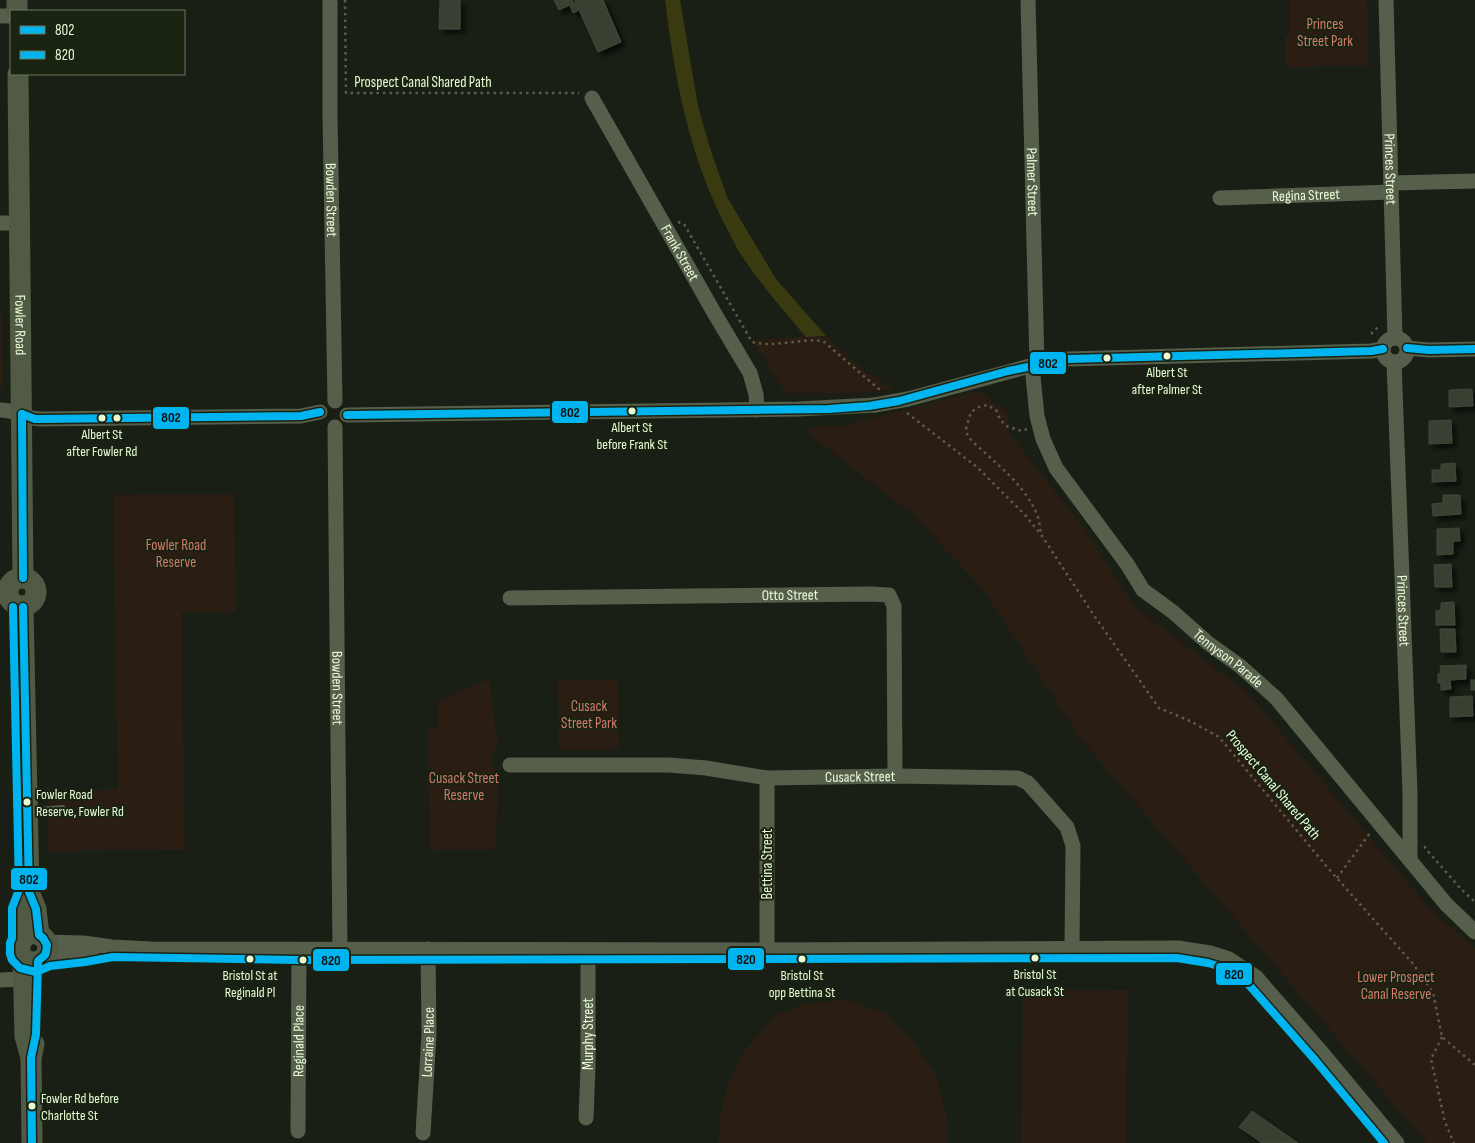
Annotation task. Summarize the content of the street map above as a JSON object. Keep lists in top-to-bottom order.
{
  "streets": {
    "main road": ["Fowler Road"],
    "street": [
      "Princes Street",
      "Palmer Street",
      "Regina Street",
      "Bowden Street",
      "Frank Street",
      "Otto Street",
      "Tennyson Parade",
      "Cusack Street",
      "Bettina Street",
      "Murphy Street",
      "Reginald Place",
      "Lorraine Place"
    ],
    "path": ["Prospect Canal Shared Path"]
  },
  "crossings": [
    ["Prospect Canal Shared Path", "Frank Street"],
    ["Princes Street", "Regina Street"],
    ["Princes Street", "Tennyson Parade"],
    ["Palmer Street", "Tennyson Parade"],
    ["Otto Street", "Cusack Street"],
    ["Cusack Street", "Bettina Street"]
  ],
  "parks": [
    "Princes Street Park",
    "Fowler Road Reserve",
    "Cusack Street Park",
    "Cusack Street Reserve",
    "Lower Prospect Canal Reserve"
  ],
  "places": [
    "Albert St after Palmer St",
    "Albert St before Frank St",
    "Albert St after Fowler Rd",
    "Fowler Road Reserve, Fowler Rd",
    "Bristol St at Cusack St",
    "Bristol St at Reginald Pl",
    "Bristol St opp Bettina St",
    "Fowler Rd before Charlotte St"
  ],
  "lines": ["transit line 802", "transit line 820"],
  "legend": ["802", "820"]
}
